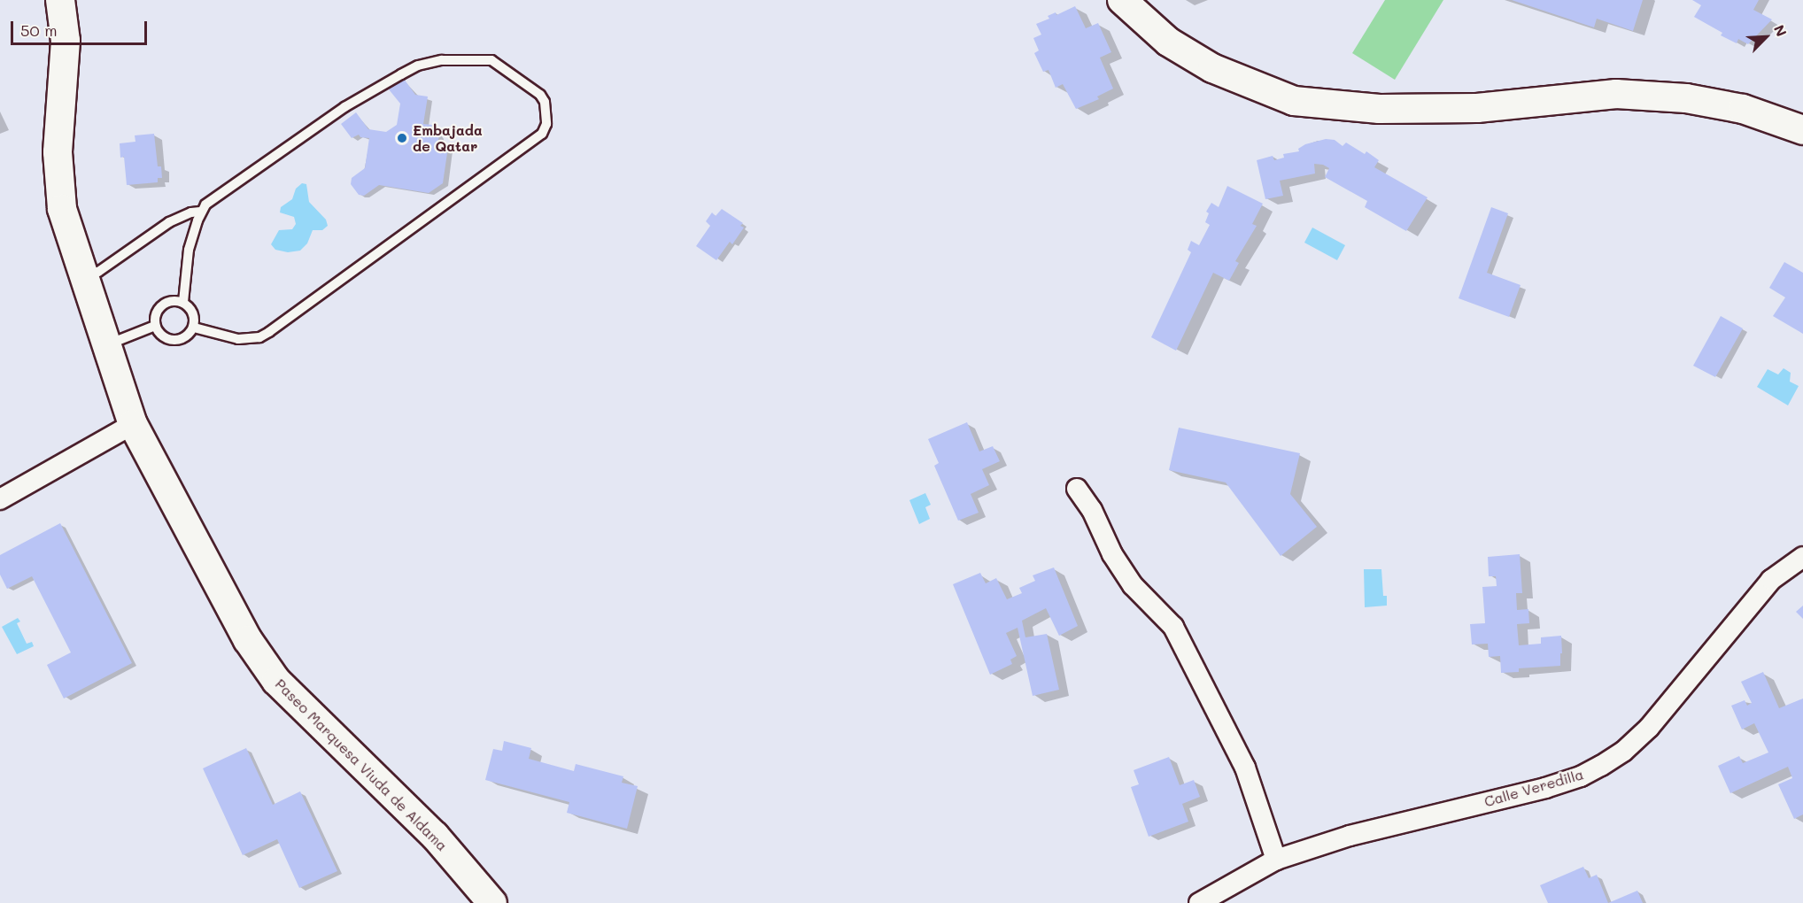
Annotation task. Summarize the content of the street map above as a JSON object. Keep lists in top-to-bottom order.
{
  "streets": {
    "street": ["Paseo Marquesa Viuda de Aldama", "Calle Veredilla"]
  },
  "places": ["Embajada de Qatar"],
  "scale_bar": "50 m",
  "north": "top right"
}
